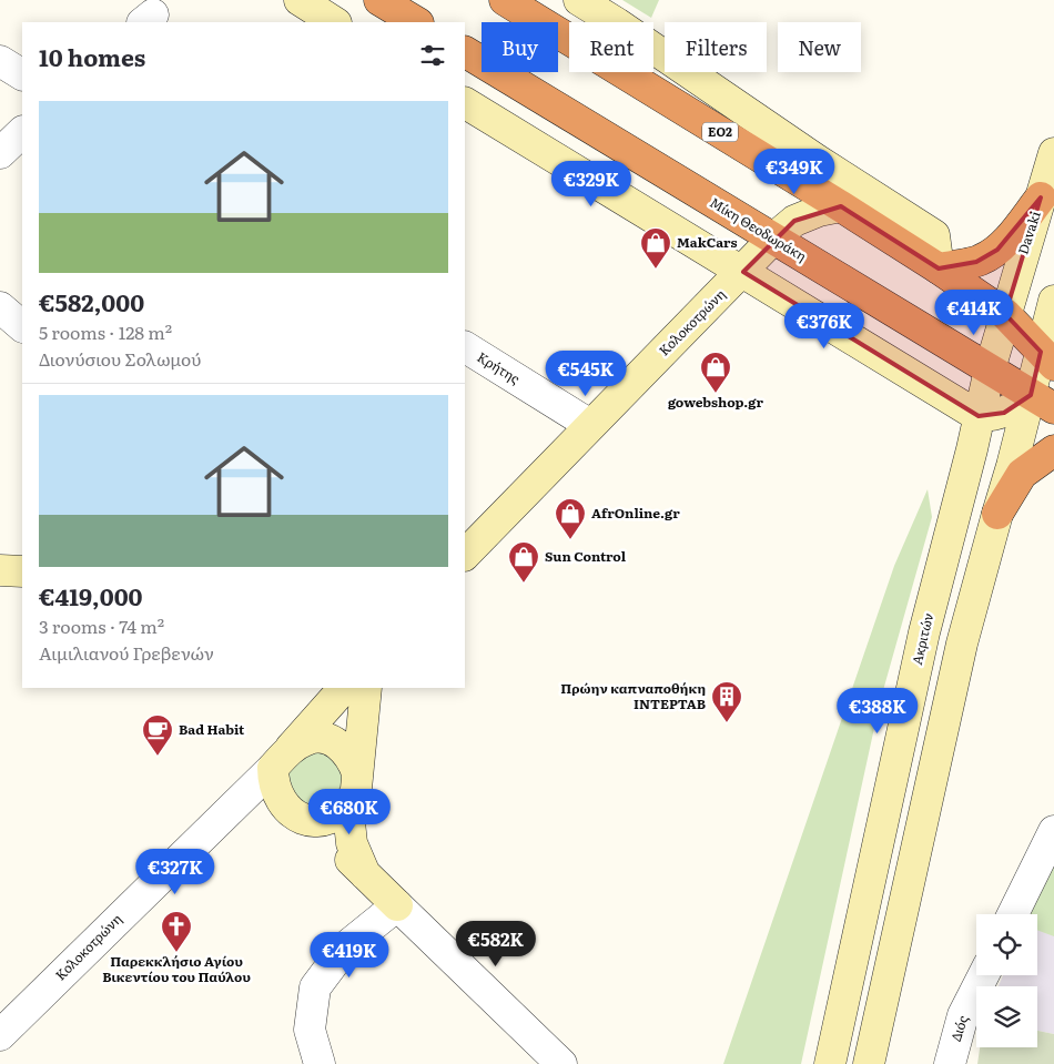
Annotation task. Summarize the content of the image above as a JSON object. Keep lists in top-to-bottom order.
{
  "streets": {
    "highway": ["ΕΟ2", "Μίκη Θεοδωράκη"],
    "street": [
      "Davaki",
      "Κολοκοτρώνη",
      "Κρήτης",
      "Ακριτών",
      "Διός"
    ]
  },
  "crossings": [
    ["ΕΟ2", "Davaki"],
    ["ΕΟ2", "Κολοκοτρώνη"],
    ["ΕΟ2", "Ακριτών"],
    ["Μίκη Θεοδωράκη", "Κολοκοτρώνη"],
    ["Μίκη Θεοδωράκη", "Ακριτών"],
    ["Davaki", "Ακριτών"],
    ["Κολοκοτρώνη", "Κρήτης"]
  ],
  "places": {
    "shop": [
      "MakCars",
      "gowebshop.gr",
      "AfrOnline.gr",
      "Sun Control"
    ],
    "building": ["Πρώην καπναποθήκη ΙΝΤΕΡΤΑΒ"],
    "cafe": ["Bad Habit"],
    "church": ["Παρεκκλήσιο Αγίου Βικεντίου του Παύλου"]
  },
  "page": {
    "chip": [
      "Buy",
      "Rent",
      "Filters",
      "New"
    ],
    "heading": "10 homes",
    "list": [
      {
        "name": "€582,000",
        "note": "5 rooms · 128 m² · Διονύσιου Σολωμού"
      },
      {
        "name": "€419,000",
        "note": "3 rooms · 74 m² · Αιμιλιανού Γρεβενών"
      }
    ],
    "price": [
      "€349K",
      "€329K",
      "€414K",
      "€376K",
      "€545K",
      "€388K",
      "€680K",
      "€327K",
      "€582K",
      "€419K"
    ]
  }
}
